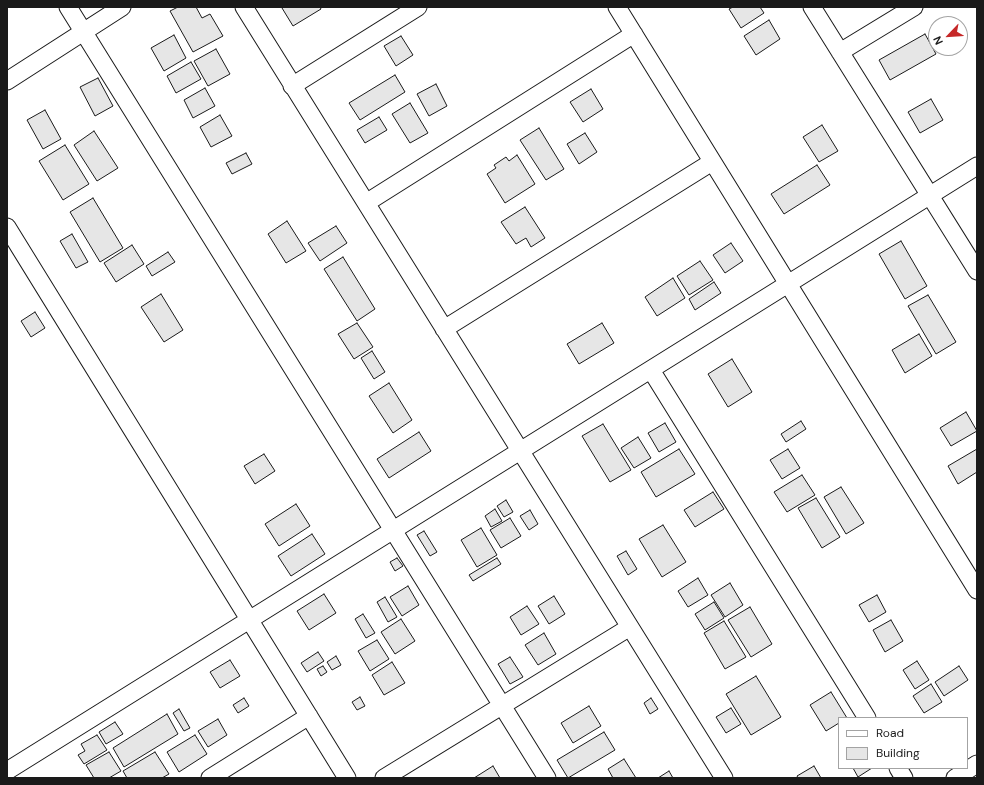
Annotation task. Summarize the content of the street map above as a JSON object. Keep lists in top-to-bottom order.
{
  "legend": ["Road", "Building"],
  "north": "bottom left"
}
